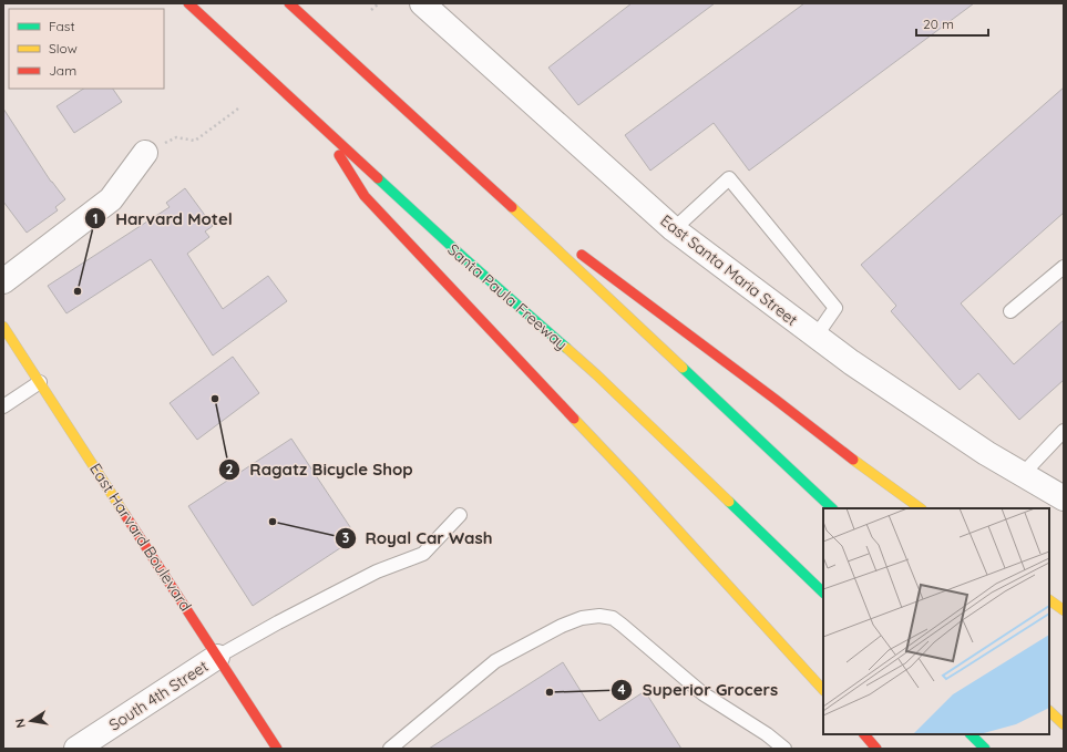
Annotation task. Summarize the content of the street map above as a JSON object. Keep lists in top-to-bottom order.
{
  "streets": {
    "main road": ["Santa Paula Freeway", "East Harvard Boulevard"],
    "street": ["East Santa Maria Street", "South 4th Street"]
  },
  "crossings": [
    ["East Harvard Boulevard", "South 4th Street"]
  ],
  "places": [
    "Harvard Motel",
    "Ragatz Bicycle Shop",
    "Royal Car Wash",
    "Superior Grocers"
  ],
  "legend": ["Fast", "Slow", "Jam"],
  "scale_bar": "20 m",
  "north": "left"
}
